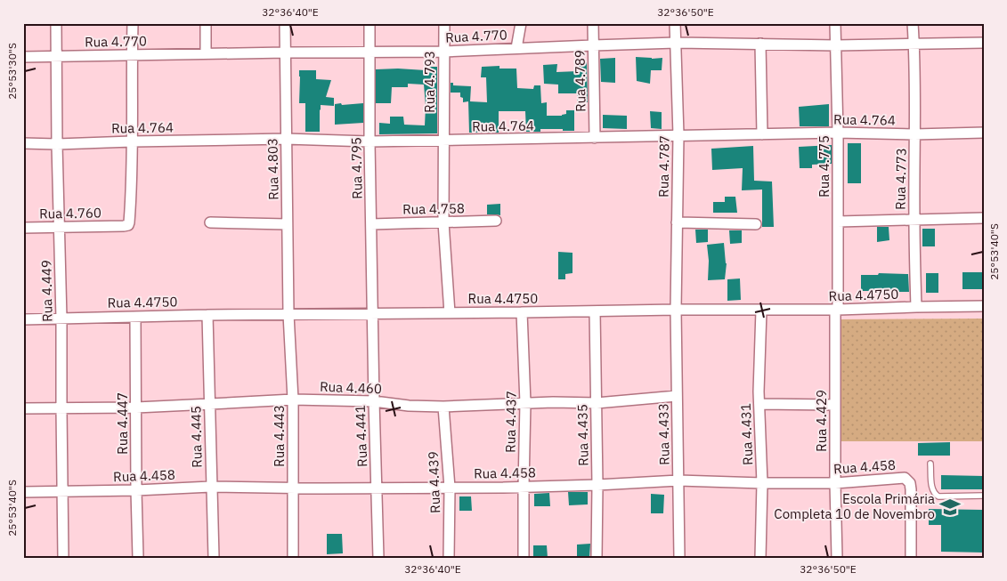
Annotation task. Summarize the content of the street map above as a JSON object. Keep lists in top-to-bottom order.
{
  "streets": {
    "street": [
      "Rua 4.770",
      "Rua 4.789",
      "Rua 4.793",
      "Rua 4.764",
      "Rua 4.787",
      "Rua 4.775",
      "Rua 4.795",
      "Rua 4.803",
      "Rua 4.773",
      "Rua 4.758",
      "Rua 4.760",
      "Rua 4.449",
      "Rua 4.4750",
      "Rua 4.460",
      "Rua 4.429",
      "Rua 4.437",
      "Rua 4.447",
      "Rua 4.433",
      "Rua 4.431",
      "Rua 4.435",
      "Rua 4.443",
      "Rua 4.441",
      "Rua 4.445",
      "Rua 4.458",
      "Rua 4.439"
    ]
  },
  "crossings": [
    ["Rua 4.770", "Rua 4.789"],
    ["Rua 4.770", "Rua 4.793"],
    ["Rua 4.770", "Rua 4.787"],
    ["Rua 4.770", "Rua 4.775"],
    ["Rua 4.770", "Rua 4.795"],
    ["Rua 4.770", "Rua 4.803"],
    ["Rua 4.770", "Rua 4.773"],
    ["Rua 4.770", "Rua 4.449"],
    ["Rua 4.789", "Rua 4.764"],
    ["Rua 4.793", "Rua 4.764"],
    ["Rua 4.793", "Rua 4.758"],
    ["Rua 4.793", "Rua 4.4750"],
    ["Rua 4.764", "Rua 4.787"],
    ["Rua 4.764", "Rua 4.775"],
    ["Rua 4.764", "Rua 4.795"],
    ["Rua 4.764", "Rua 4.803"],
    ["Rua 4.764", "Rua 4.773"],
    ["Rua 4.764", "Rua 4.760"],
    ["Rua 4.764", "Rua 4.449"],
    ["Rua 4.787", "Rua 4.4750"],
    ["Rua 4.787", "Rua 4.433"],
    ["Rua 4.775", "Rua 4.4750"],
    ["Rua 4.775", "Rua 4.429"],
    ["Rua 4.795", "Rua 4.758"],
    ["Rua 4.795", "Rua 4.4750"],
    ["Rua 4.795", "Rua 4.441"],
    ["Rua 4.803", "Rua 4.4750"],
    ["Rua 4.803", "Rua 4.443"],
    ["Rua 4.773", "Rua 4.4750"],
    ["Rua 4.760", "Rua 4.449"],
    ["Rua 4.449", "Rua 4.4750"],
    ["Rua 4.449", "Rua 4.460"],
    ["Rua 4.449", "Rua 4.458"],
    ["Rua 4.4750", "Rua 4.429"],
    ["Rua 4.4750", "Rua 4.437"],
    ["Rua 4.4750", "Rua 4.447"],
    ["Rua 4.4750", "Rua 4.433"],
    ["Rua 4.4750", "Rua 4.431"],
    ["Rua 4.4750", "Rua 4.435"],
    ["Rua 4.4750", "Rua 4.443"],
    ["Rua 4.4750", "Rua 4.441"],
    ["Rua 4.4750", "Rua 4.445"],
    ["Rua 4.460", "Rua 4.437"],
    ["Rua 4.460", "Rua 4.447"],
    ["Rua 4.460", "Rua 4.433"],
    ["Rua 4.460", "Rua 4.435"],
    ["Rua 4.460", "Rua 4.443"],
    ["Rua 4.460", "Rua 4.441"],
    ["Rua 4.460", "Rua 4.445"],
    ["Rua 4.460", "Rua 4.439"],
    ["Rua 4.429", "Rua 4.458"],
    ["Rua 4.437", "Rua 4.458"],
    ["Rua 4.447", "Rua 4.458"],
    ["Rua 4.433", "Rua 4.458"],
    ["Rua 4.431", "Rua 4.458"],
    ["Rua 4.435", "Rua 4.458"],
    ["Rua 4.443", "Rua 4.458"],
    ["Rua 4.441", "Rua 4.458"],
    ["Rua 4.445", "Rua 4.458"],
    ["Rua 4.458", "Rua 4.439"]
  ],
  "places": {
    "school or university": ["Escola Primária Completa 10 de Novembro"]
  },
  "coordinates": [
    "32°36'40\"E",
    "32°36'50\"E",
    "25°53'30\"S",
    "25°53'40\"S"
  ]
}
